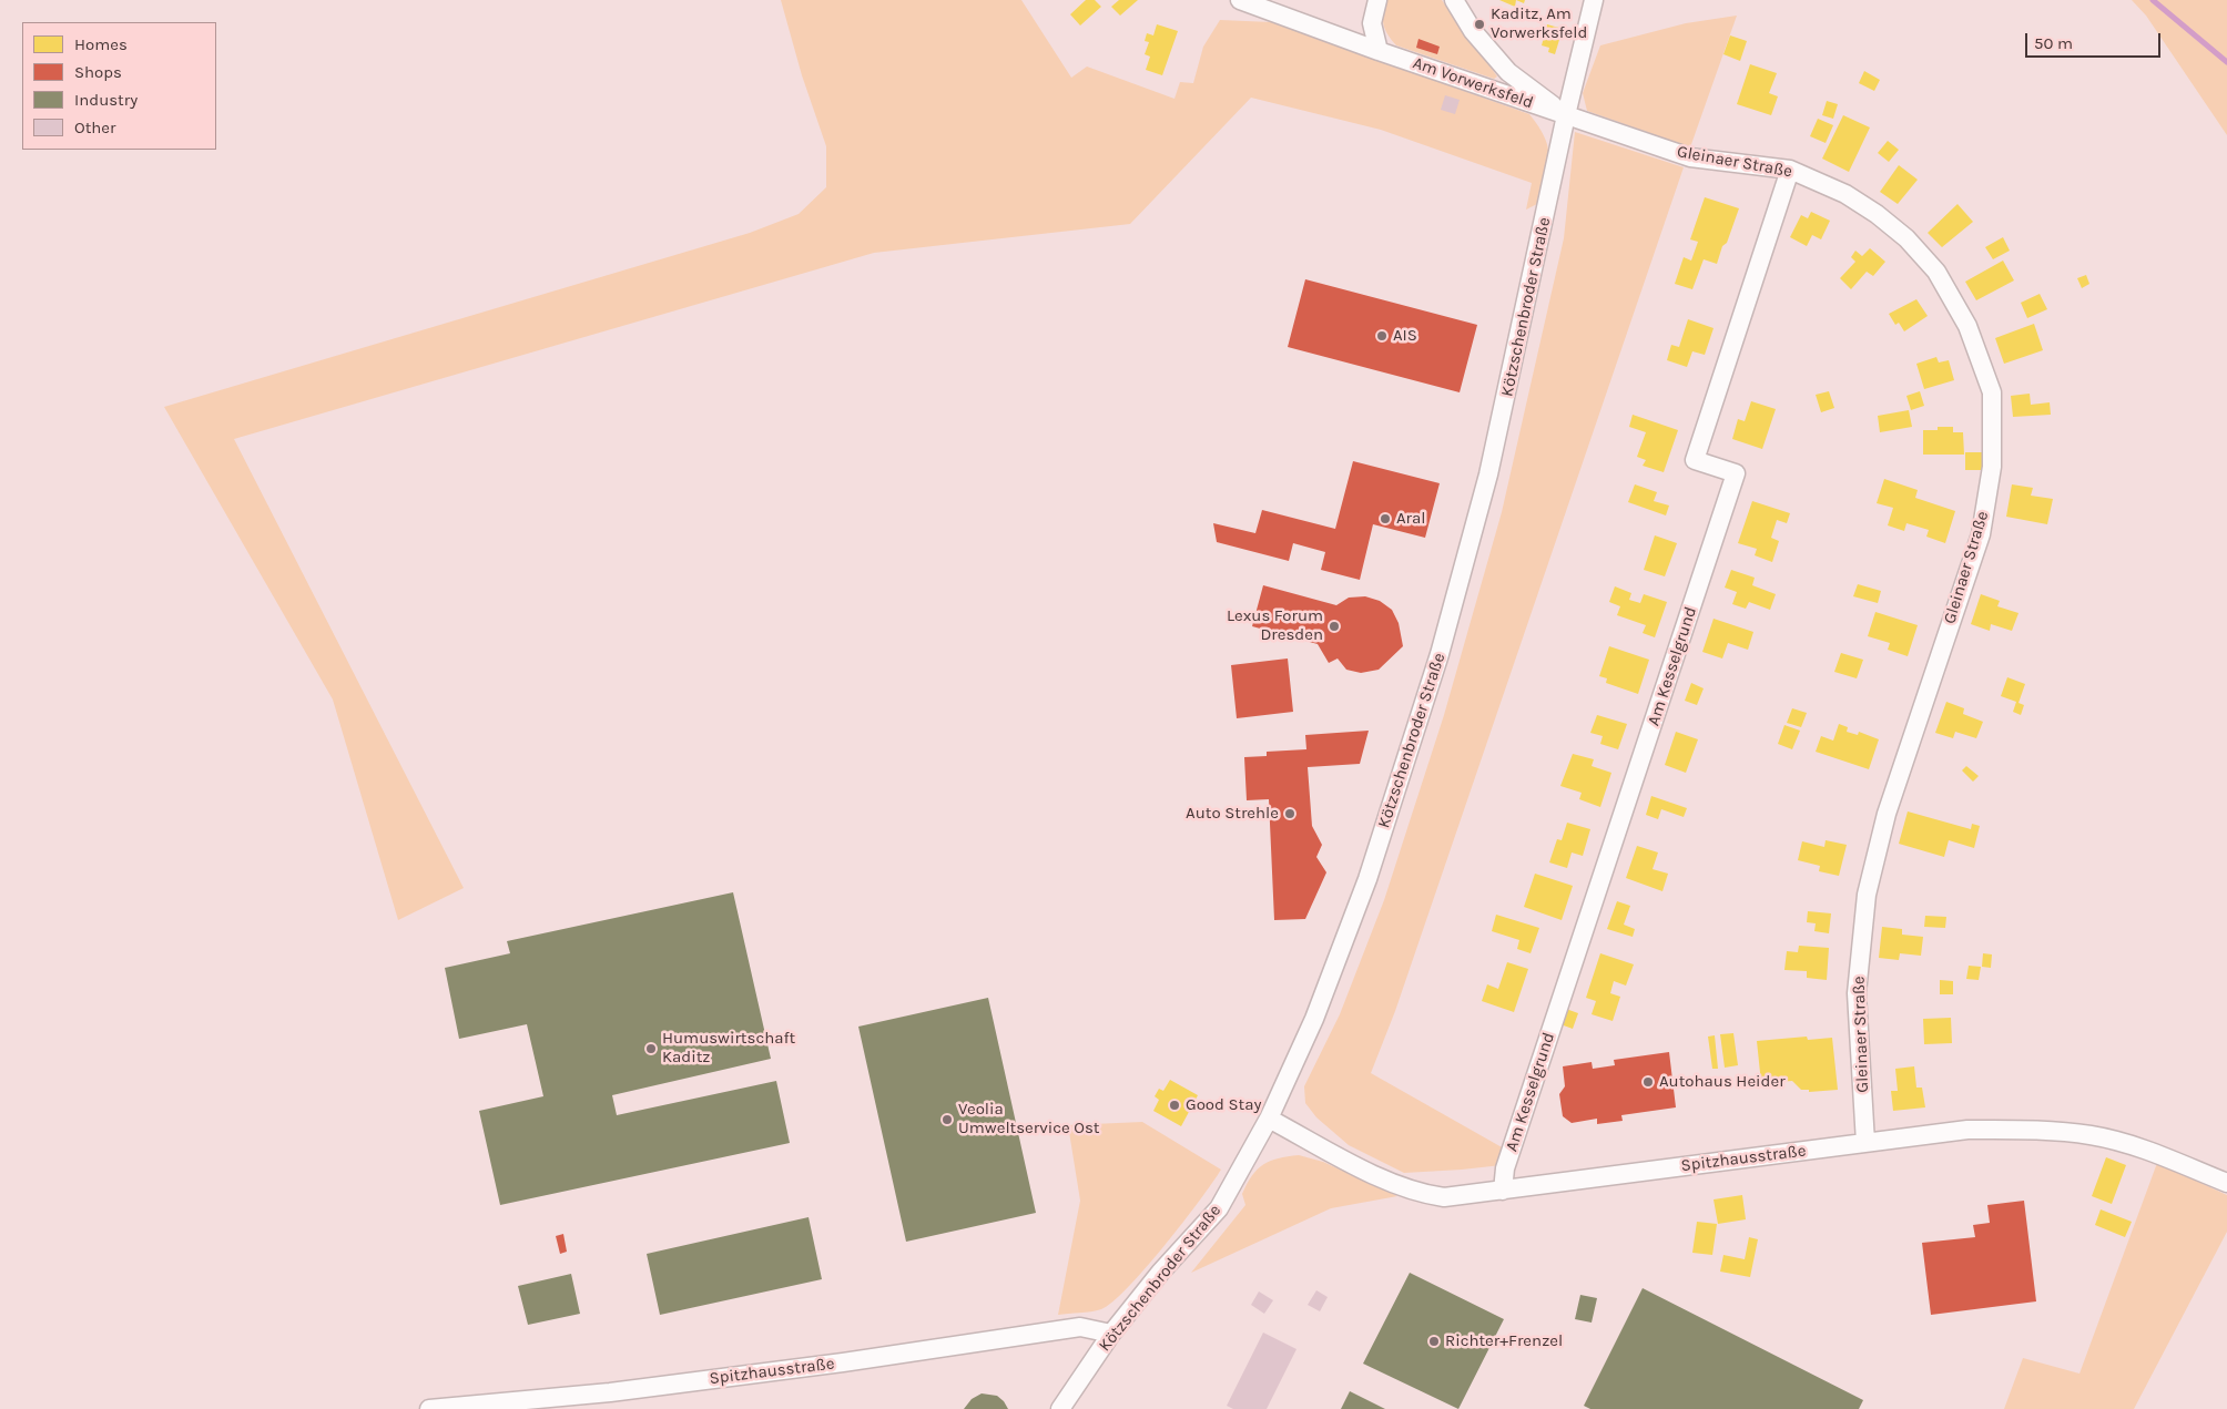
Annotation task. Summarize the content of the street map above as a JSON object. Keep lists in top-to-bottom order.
{
  "streets": {
    "street": [
      "Am Vorwerksfeld",
      "Gleinaer Straße",
      "Kötzschenbroder Straße",
      "Am Kesselgrund",
      "Spitzhausstraße"
    ]
  },
  "crossings": [
    ["Am Vorwerksfeld", "Gleinaer Straße"],
    ["Am Vorwerksfeld", "Kötzschenbroder Straße"],
    ["Gleinaer Straße", "Kötzschenbroder Straße"],
    ["Gleinaer Straße", "Am Kesselgrund"],
    ["Gleinaer Straße", "Spitzhausstraße"],
    ["Kötzschenbroder Straße", "Spitzhausstraße"],
    ["Am Kesselgrund", "Spitzhausstraße"]
  ],
  "places": [
    "Kaditz, Am Vorwerksfeld",
    "AIS",
    "Aral",
    "Lexus Forum Dresden",
    "Auto Strehle",
    "Humuswirtschaft Kaditz",
    "Autohaus Heider",
    "Good Stay",
    "Veolia Umweltservice Ost",
    "Richter+Frenzel"
  ],
  "legend": [
    "Homes",
    "Shops",
    "Industry",
    "Other"
  ],
  "scale_bar": "50 m"
}
